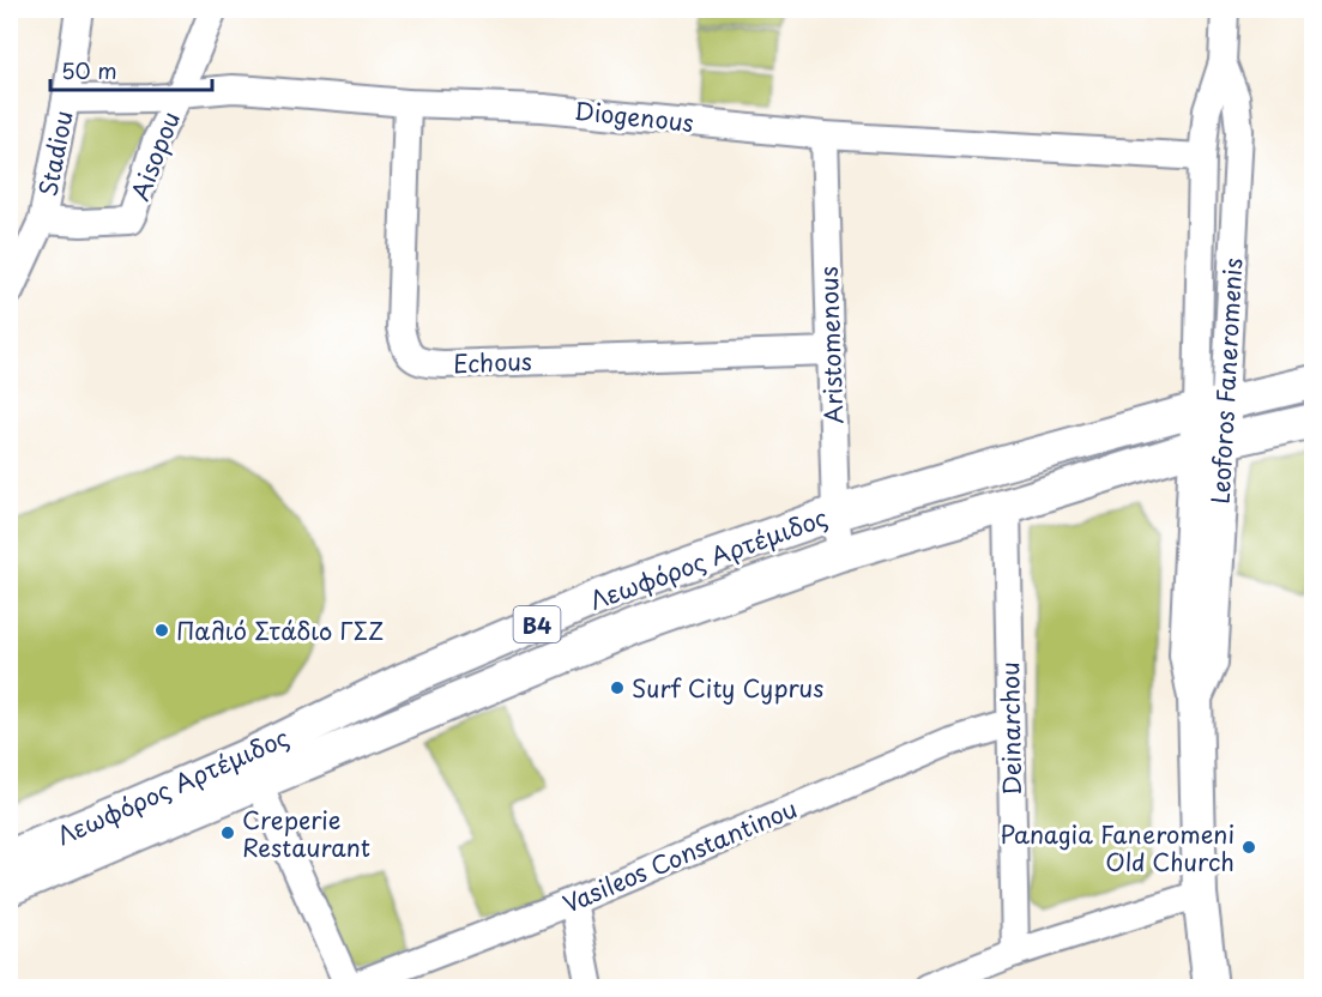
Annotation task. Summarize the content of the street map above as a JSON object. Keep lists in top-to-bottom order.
{
  "streets": {
    "main road": ["Leoforos Faneromenis", "Λεωφόρος Αρτέμιδος", "B4"],
    "street": [
      "Diogenous",
      "Stadiou",
      "Aisopou",
      "Aristomenous",
      "Echous",
      "Deinarchou",
      "Vasileos Constantinou"
    ]
  },
  "crossings": [
    ["Diogenous", "Stadiou"],
    ["Diogenous", "Aisopou"],
    ["Diogenous", "Aristomenous"],
    ["Diogenous", "Echous"],
    ["Diogenous", "Leoforos Faneromenis"],
    ["Stadiou", "Aisopou"],
    ["Aristomenous", "Echous"],
    ["Aristomenous", "Λεωφόρος Αρτέμιδος"],
    ["Leoforos Faneromenis", "Λεωφόρος Αρτέμιδος"],
    ["Λεωφόρος Αρτέμιδος", "Deinarchou"],
    ["Deinarchou", "Vasileos Constantinou"]
  ],
  "places": [
    "Παλιό Στάδιο ΓΣΖ",
    "Surf City Cyprus",
    "Creperie Restaurant",
    "Panagia Faneromeni Old Church"
  ],
  "scale_bar": "50 m"
}
